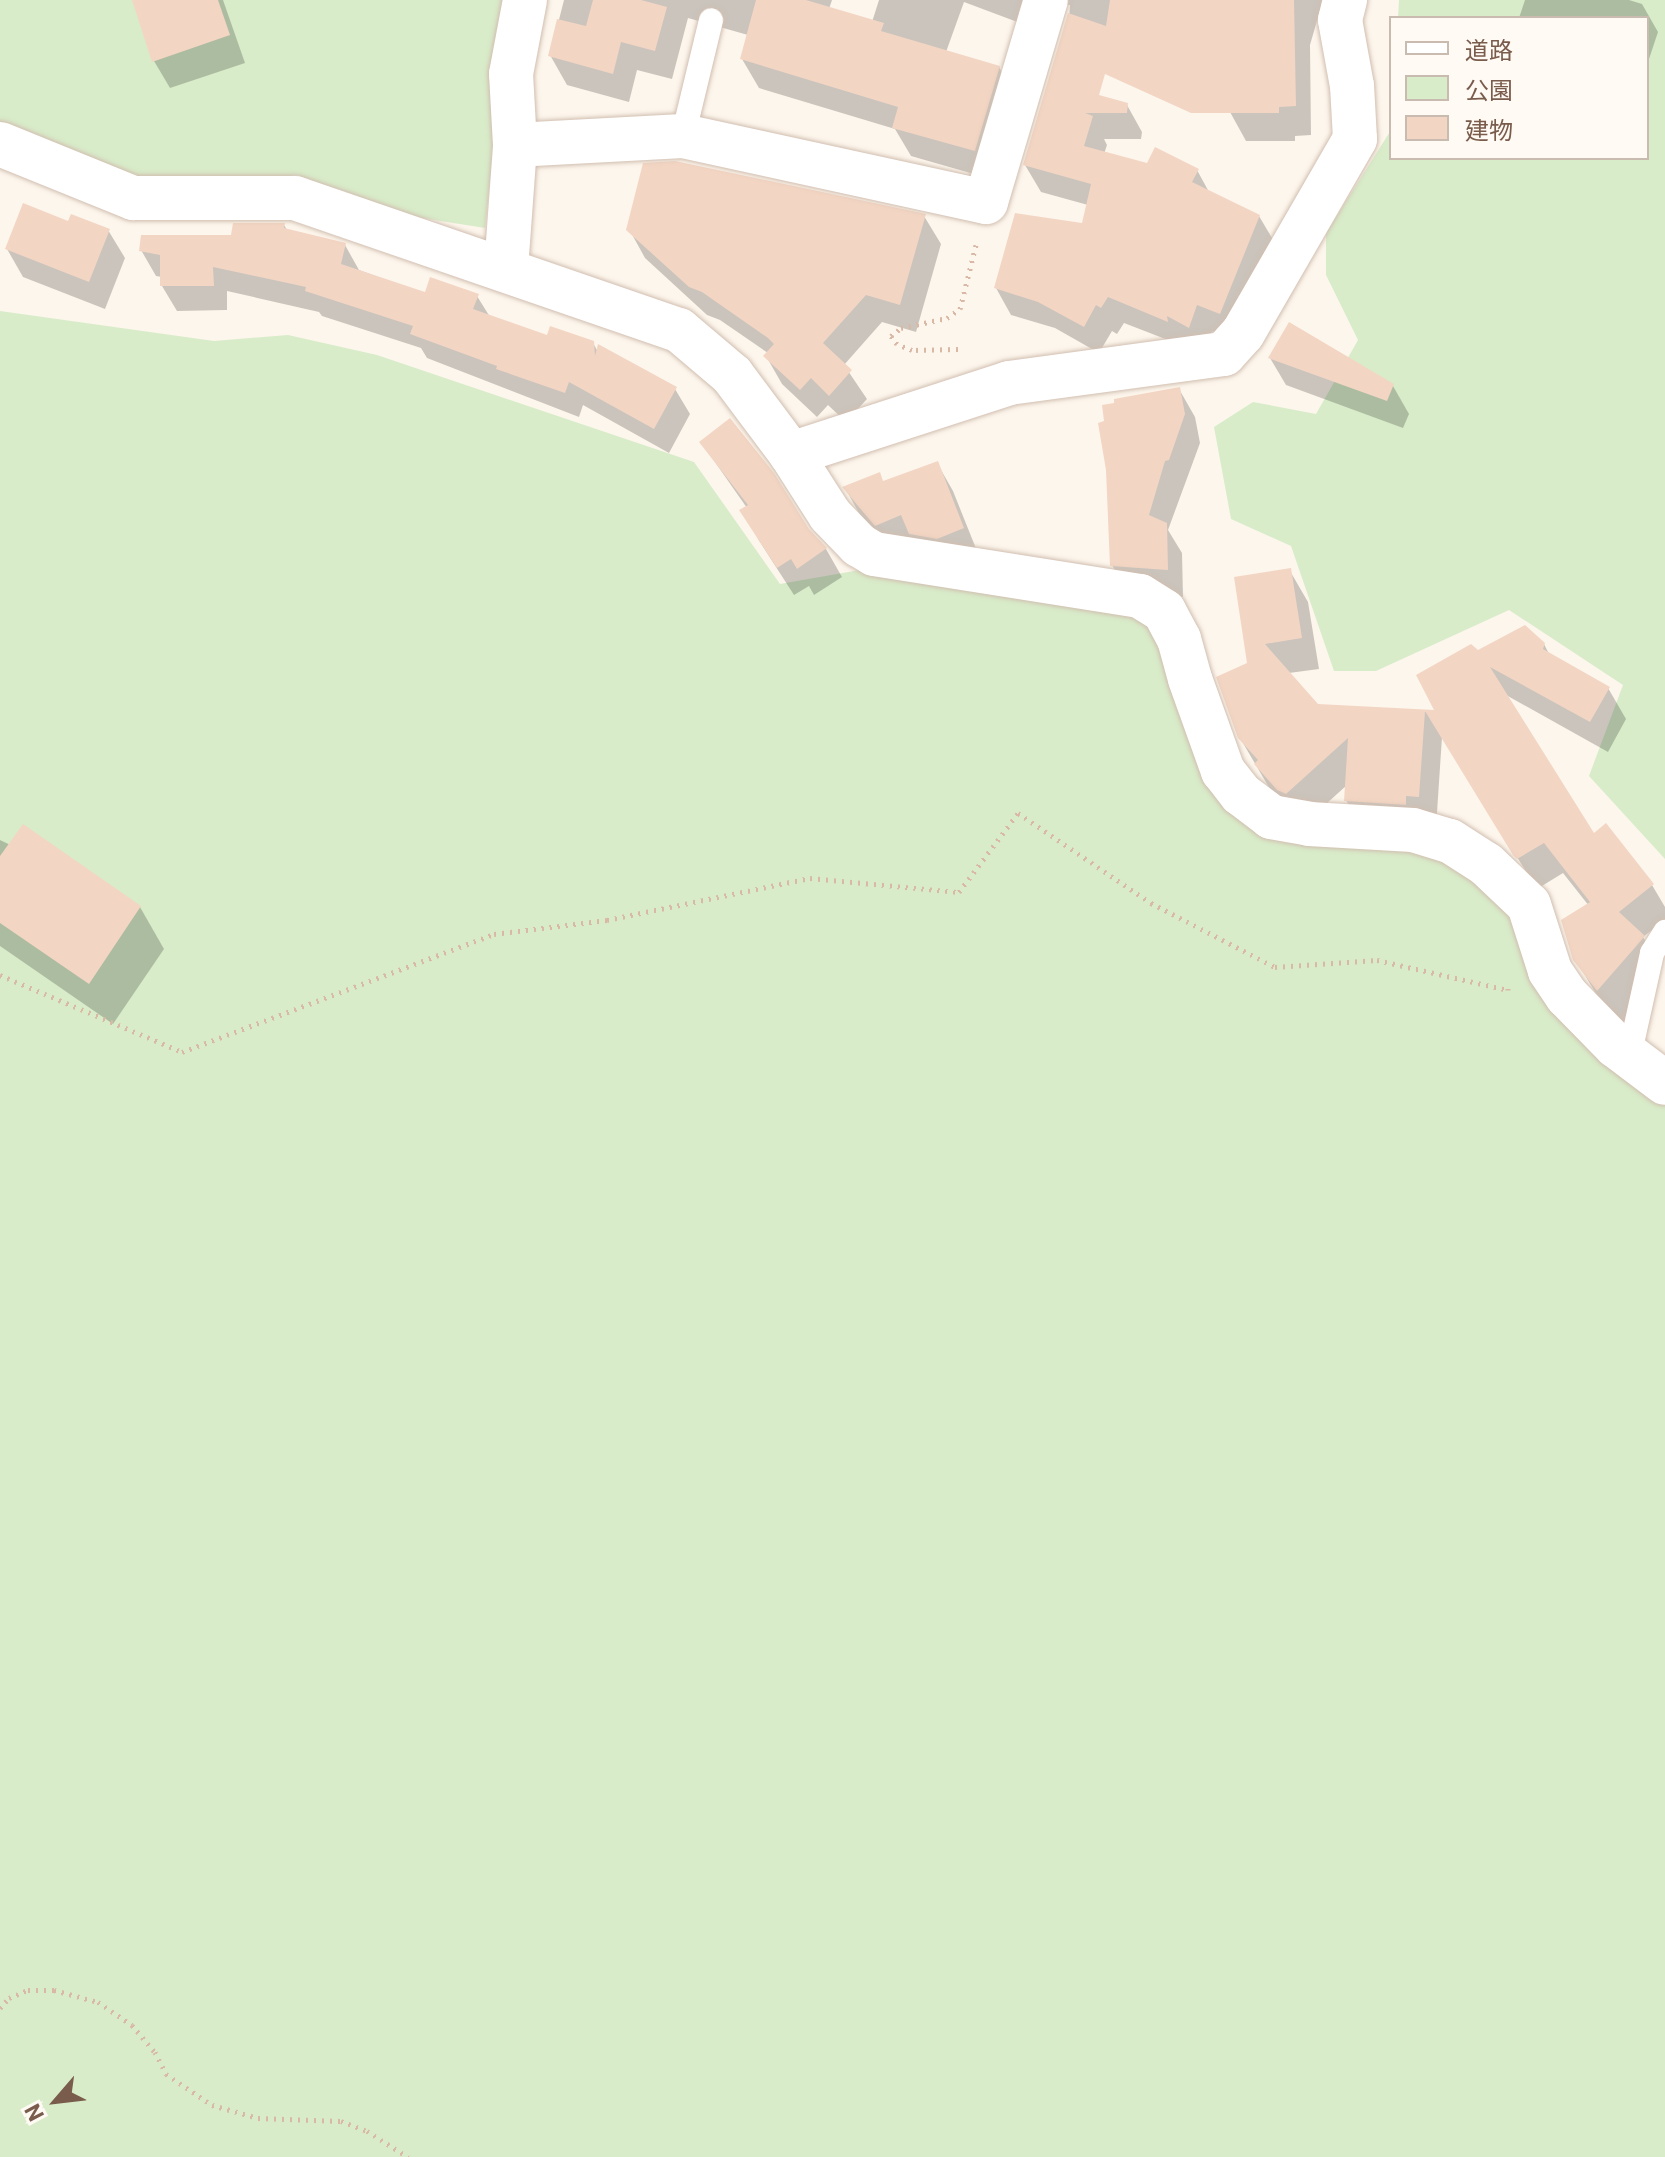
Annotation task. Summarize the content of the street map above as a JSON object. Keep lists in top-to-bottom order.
{
  "legend": ["道路", "公園", "建物"],
  "north": "bottom left"
}
